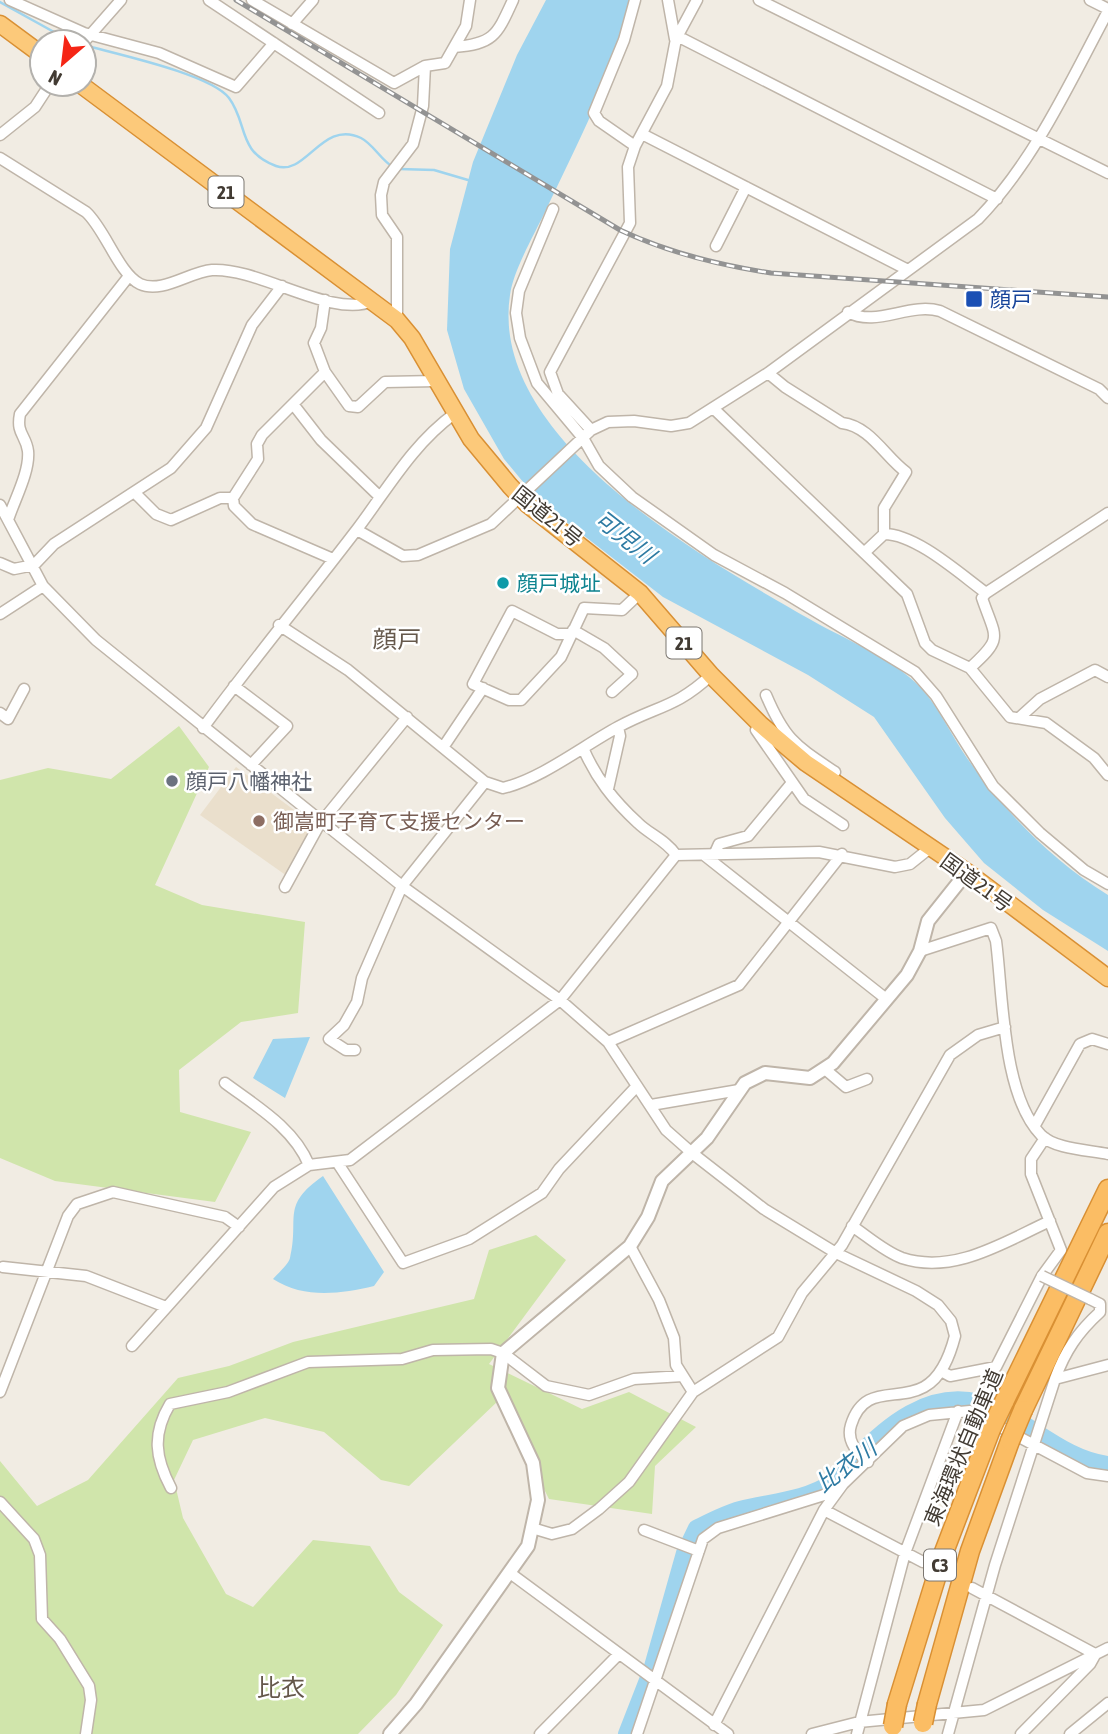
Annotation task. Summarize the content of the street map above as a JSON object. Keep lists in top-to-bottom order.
{
  "streets": {
    "highway": [
      "21",
      "国道21号",
      "東海環状自動車道",
      "C3"
    ]
  },
  "districts": ["顔戸", "比衣"],
  "water": ["可児川", "比衣川"],
  "places": {
    "transit": ["顔戸"],
    "other": ["顔戸城址", "顔戸八幡神社", "御嵩町子育て支援センター"]
  },
  "north": "bottom left"
}
